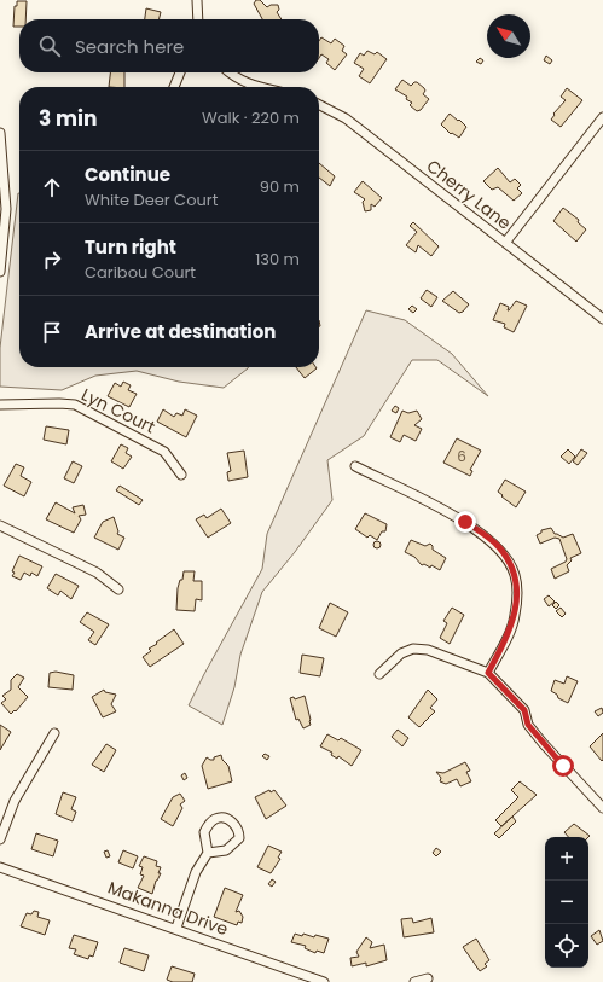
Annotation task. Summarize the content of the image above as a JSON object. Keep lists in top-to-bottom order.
{
  "streets": {
    "street": ["Cherry Lane", "Lyn Court", "Makanna Drive"]
  },
  "house_numbers": ["6"],
  "north": "top left",
  "page": {
    "search": "Search here",
    "heading": ["3 min", "Walk · 220 m"],
    "list": [
      ["Continue", "White Deer Court", "90 m"],
      ["Turn right", "Caribou Court", "130 m"],
      "Arrive at destination"
    ],
    "map_buttons": ["+", "−"]
  }
}
